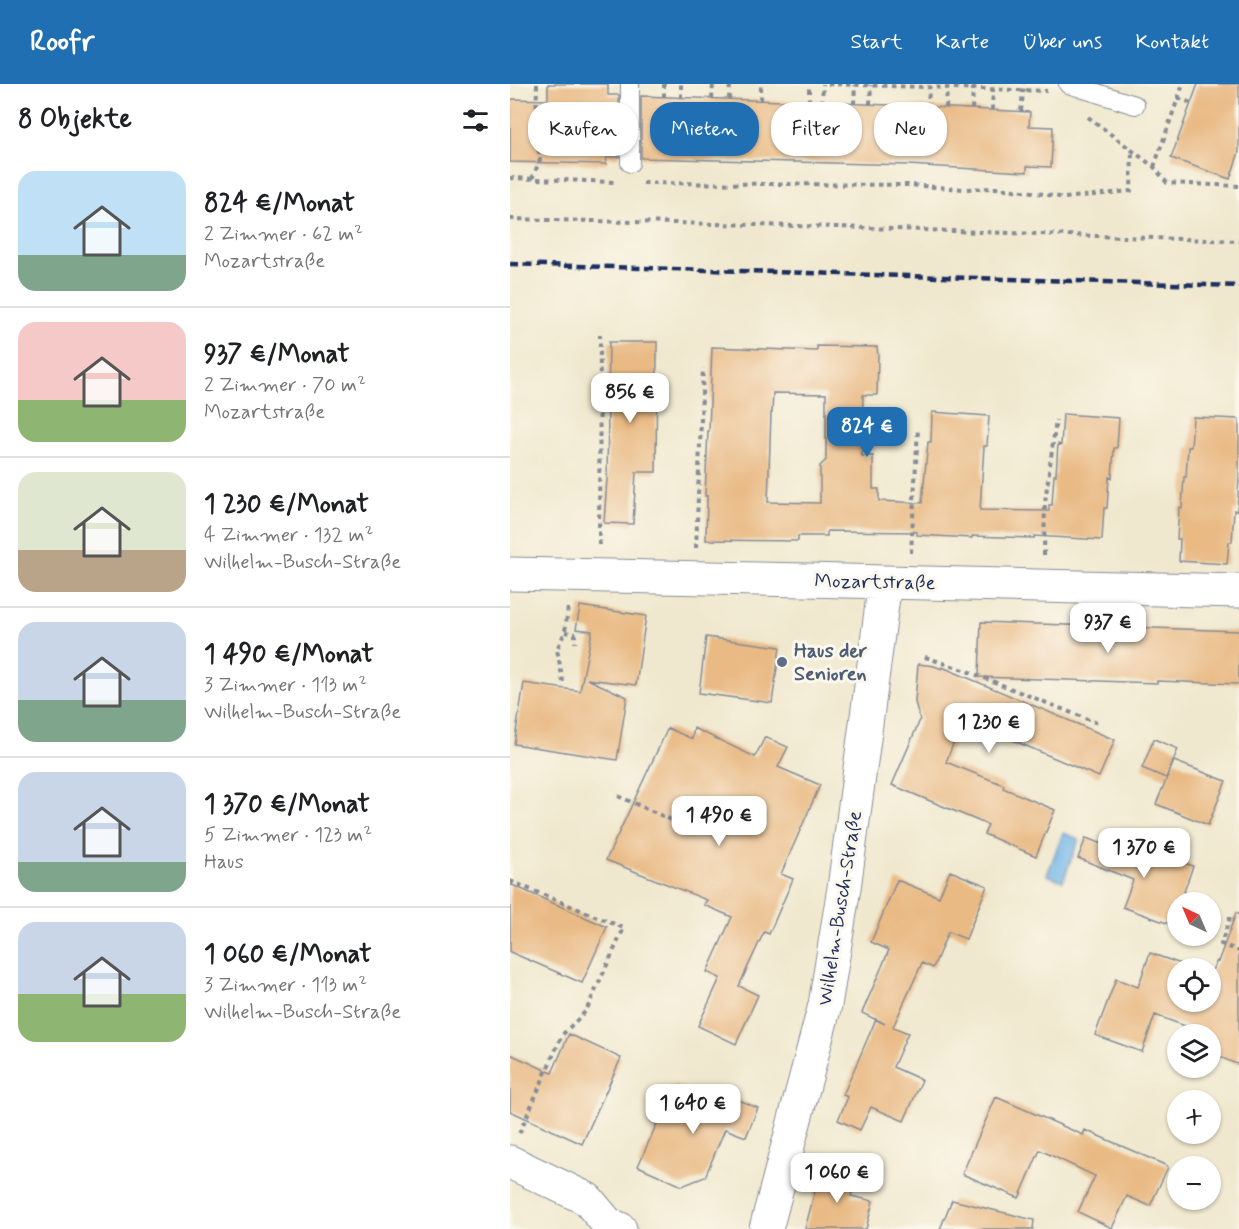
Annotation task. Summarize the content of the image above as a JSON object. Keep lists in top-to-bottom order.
{
  "streets": {
    "street": ["Mozartstraße", "Wilhelm-Busch-Straße"]
  },
  "crossings": [
    ["Mozartstraße", "Wilhelm-Busch-Straße"]
  ],
  "places": ["Haus der Senioren"],
  "north": "top left",
  "page": {
    "header": "Roofr",
    "nav": [
      "Start",
      "Karte",
      "Über uns",
      "Kontakt"
    ],
    "heading": "8 Objekte",
    "chip": [
      "Kaufen",
      "Mieten",
      "Filter",
      "Neu"
    ],
    "list": [
      {
        "name": "824 €/Monat",
        "note": "2 Zimmer · 62 m² · Mozartstraße"
      },
      {
        "name": "937 €/Monat",
        "note": "2 Zimmer · 70 m² · Mozartstraße"
      },
      {
        "name": "1 230 €/Monat",
        "note": "4 Zimmer · 132 m² · Wilhelm-Busch-Straße"
      },
      {
        "name": "1 490 €/Monat",
        "note": "3 Zimmer · 113 m² · Wilhelm-Busch-Straße"
      },
      {
        "name": "1 370 €/Monat",
        "note": "5 Zimmer · 123 m² · Haus"
      },
      {
        "name": "1 060 €/Monat",
        "note": "3 Zimmer · 113 m² · Wilhelm-Busch-Straße"
      }
    ],
    "price": [
      "856 €",
      "824 €",
      "937 €",
      "1 230 €",
      "1 490 €",
      "1 370 €",
      "1 640 €",
      "1 060 €"
    ],
    "map_buttons": ["+", "−"]
  }
}
